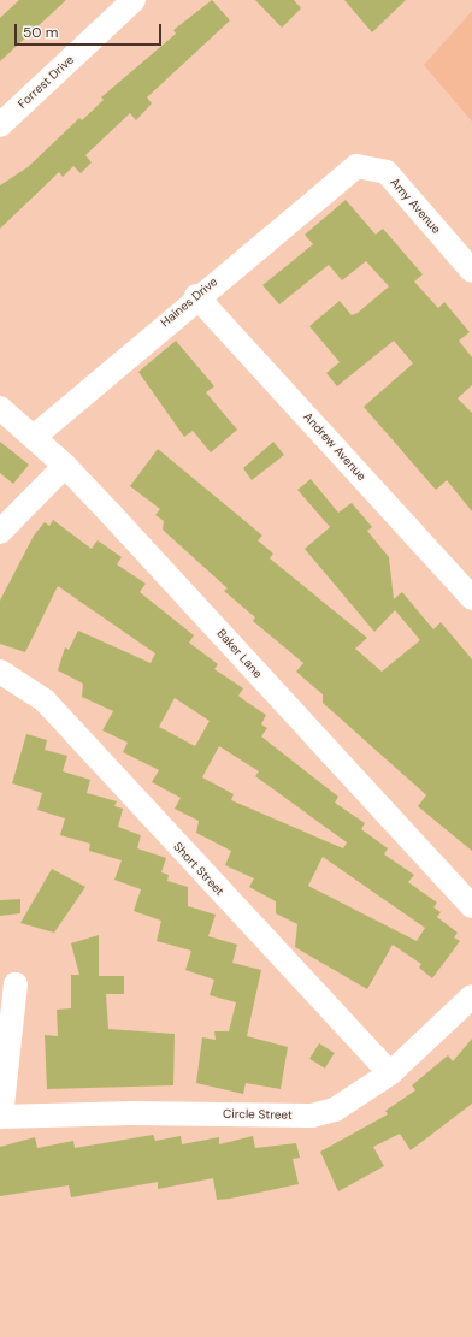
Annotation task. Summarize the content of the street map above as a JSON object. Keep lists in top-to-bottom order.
{
  "streets": {
    "street": [
      "Forrest Drive",
      "Amy Avenue",
      "Haines Drive",
      "Andrew Avenue",
      "Baker Lane",
      "Short Street",
      "Circle Street"
    ]
  },
  "crossings": [
    ["Amy Avenue", "Haines Drive"],
    ["Haines Drive", "Andrew Avenue"],
    ["Haines Drive", "Baker Lane"],
    ["Short Street", "Circle Street"]
  ],
  "scale_bar": "50 m"
}
